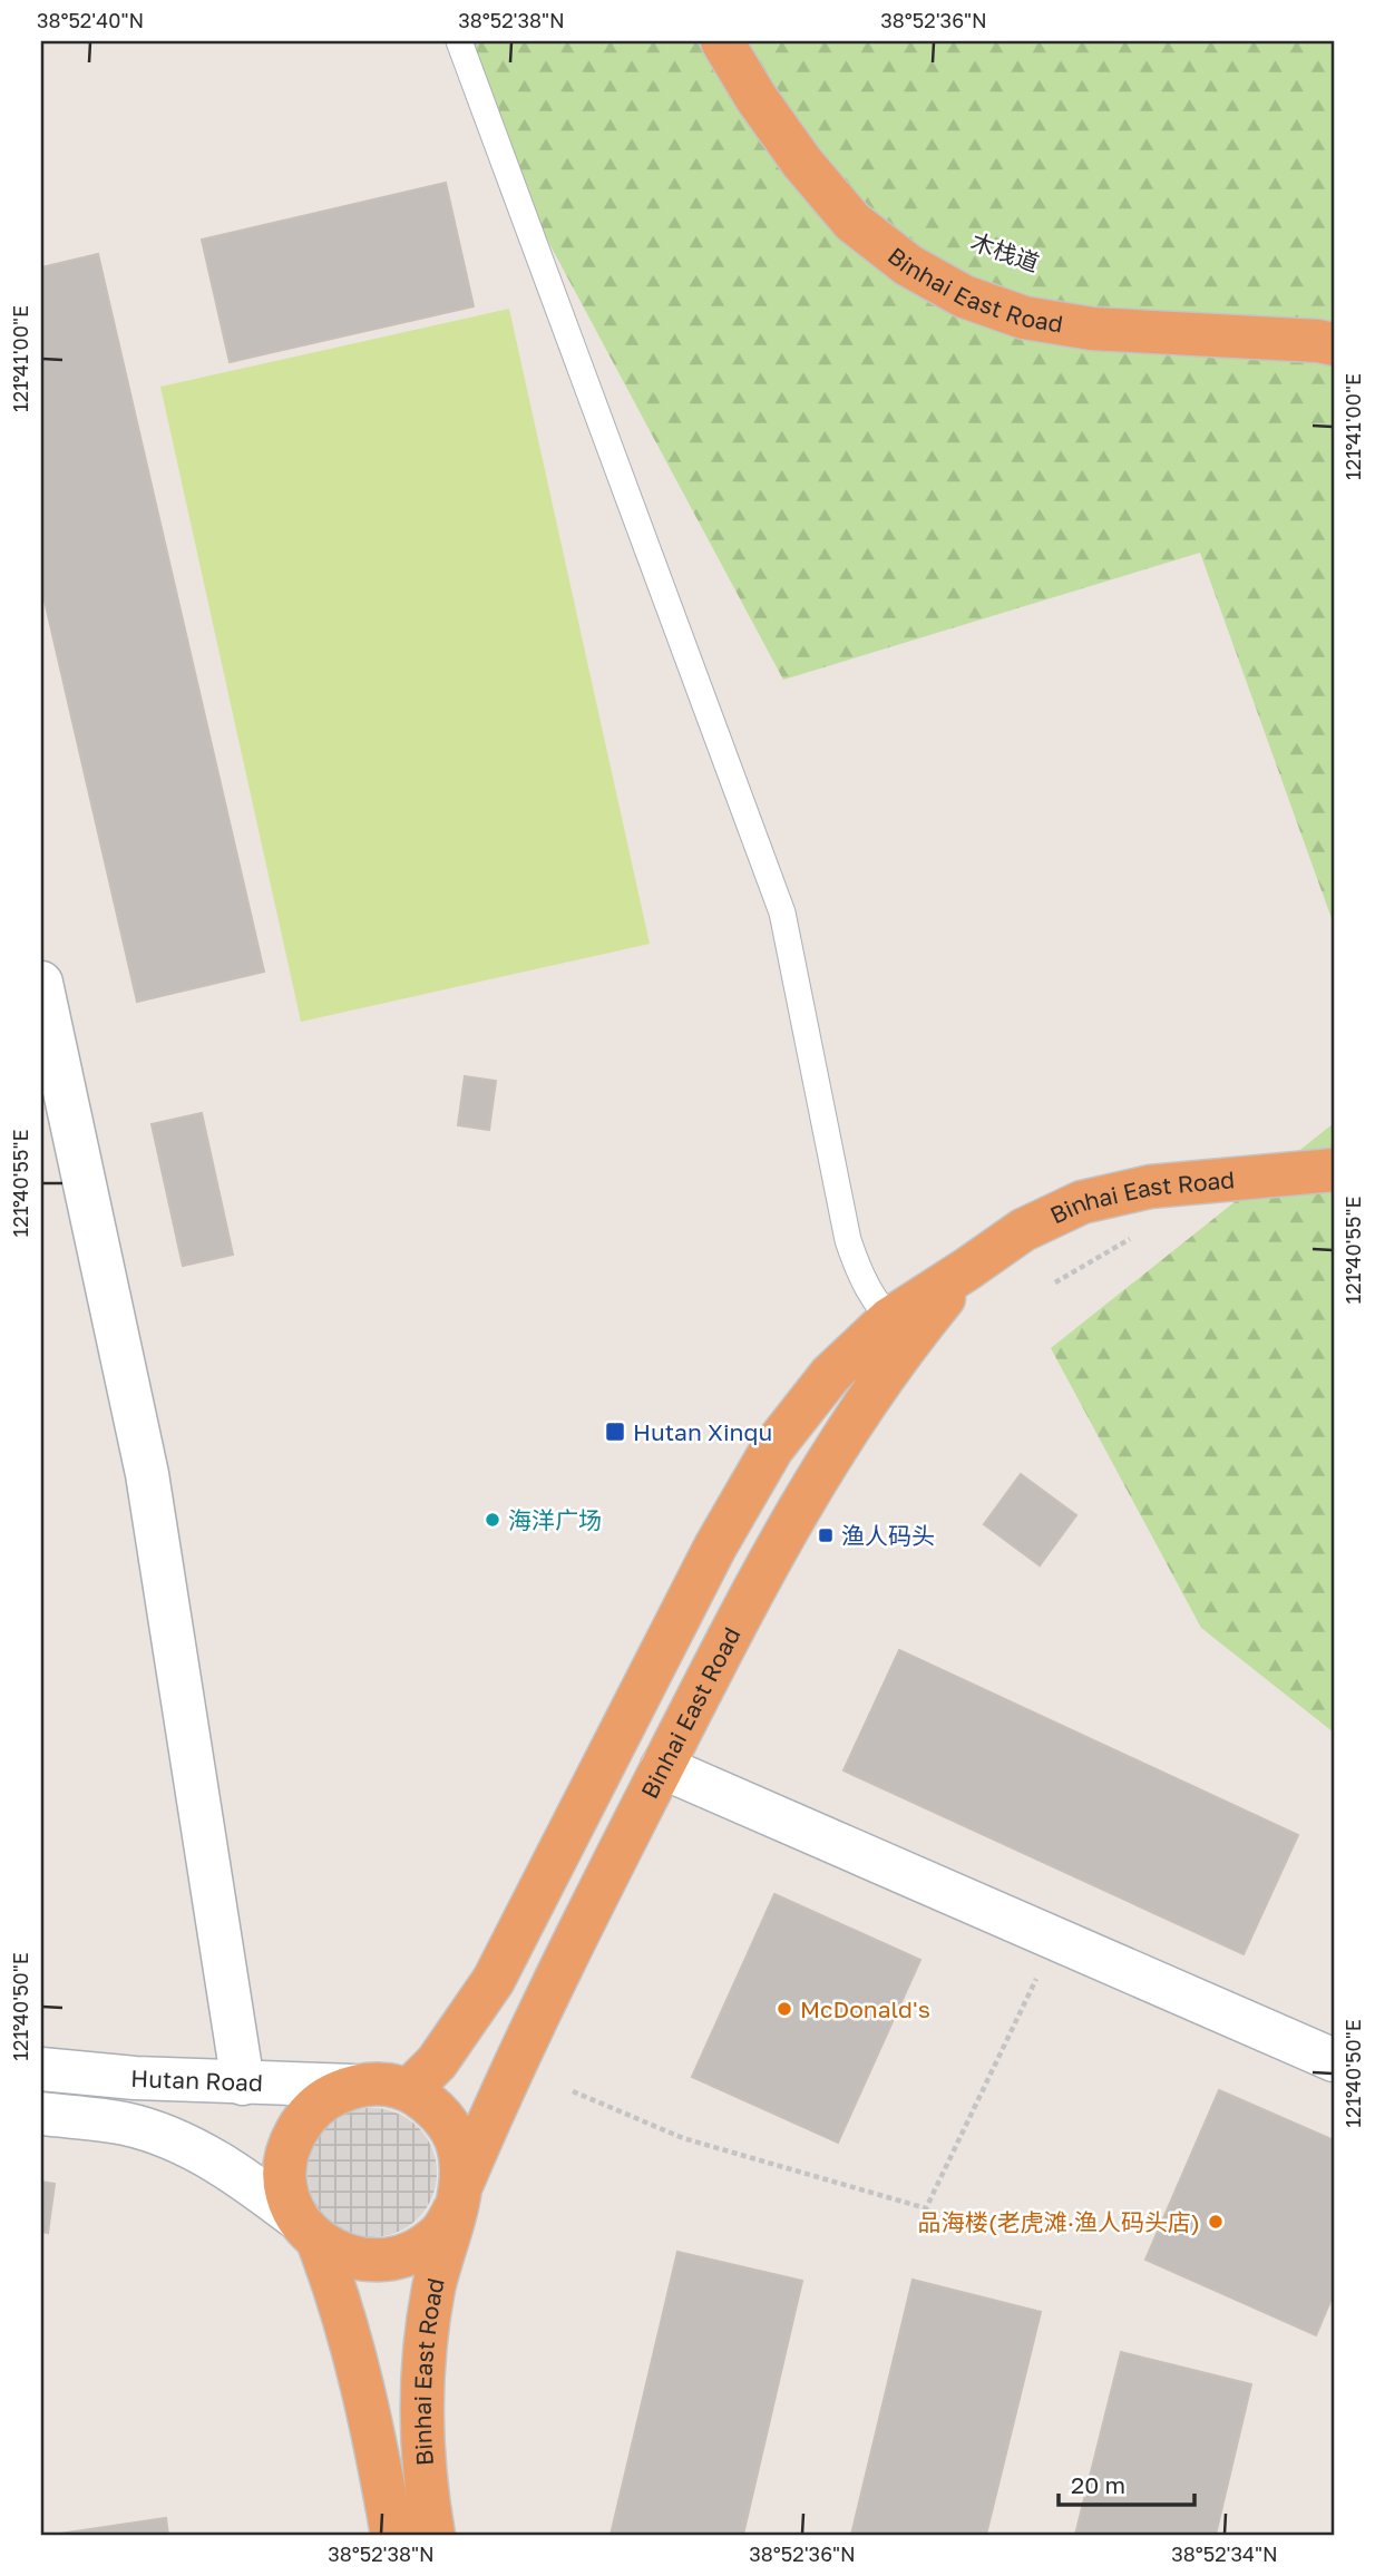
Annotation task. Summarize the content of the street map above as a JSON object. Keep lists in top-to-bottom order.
{
  "streets": {
    "highway": ["Binhai East Road"],
    "street": ["Hutan Road"]
  },
  "crossings": [
    ["Binhai East Road", "Hutan Road"]
  ],
  "places": {
    "transit": ["Hutan Xinqu", "渔人码头"],
    "other": ["海洋广场", "McDonald's", "品海楼(老虎滩·渔人码头店)"]
  },
  "scale_bar": "20 m",
  "coordinates": [
    "38°52'40\"N",
    "38°52'38\"N",
    "38°52'36\"N",
    "121°41'00\"E",
    "121°40'55\"E",
    "121°40'50\"E",
    "38°52'34\"N"
  ]
}
